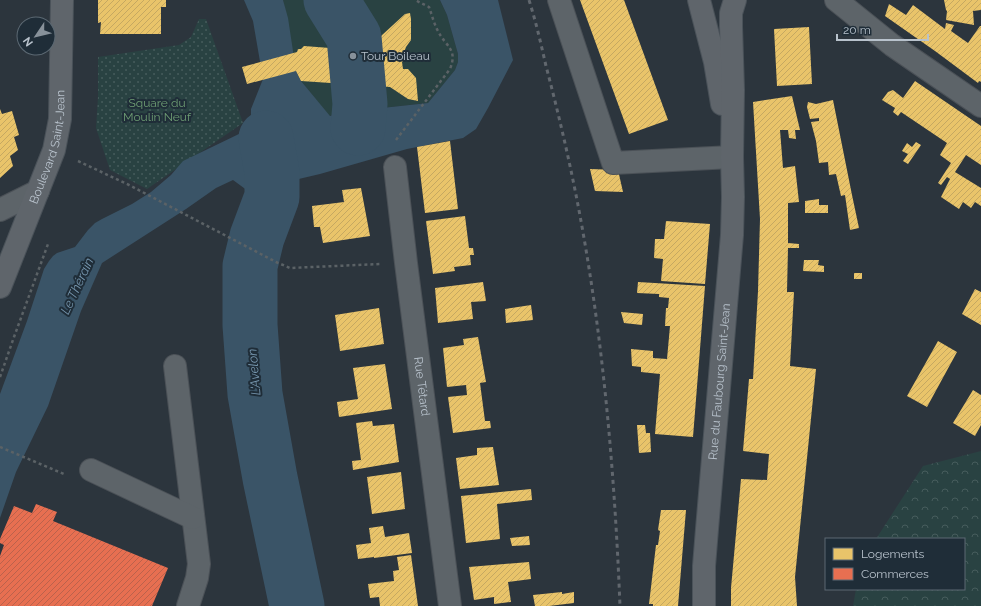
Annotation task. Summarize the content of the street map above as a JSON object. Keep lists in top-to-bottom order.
{
  "streets": {
    "main road": ["Boulevard Saint-Jean", "Rue du Faubourg Saint-Jean"],
    "street": ["Rue Tétard"]
  },
  "water": ["Le Thérain", "L'Avelon"],
  "parks": ["Square du Moulin Neuf"],
  "places": ["Tour Boileau"],
  "legend": ["Logements", "Commerces"],
  "scale_bar": "20 m",
  "north": "bottom left"
}
